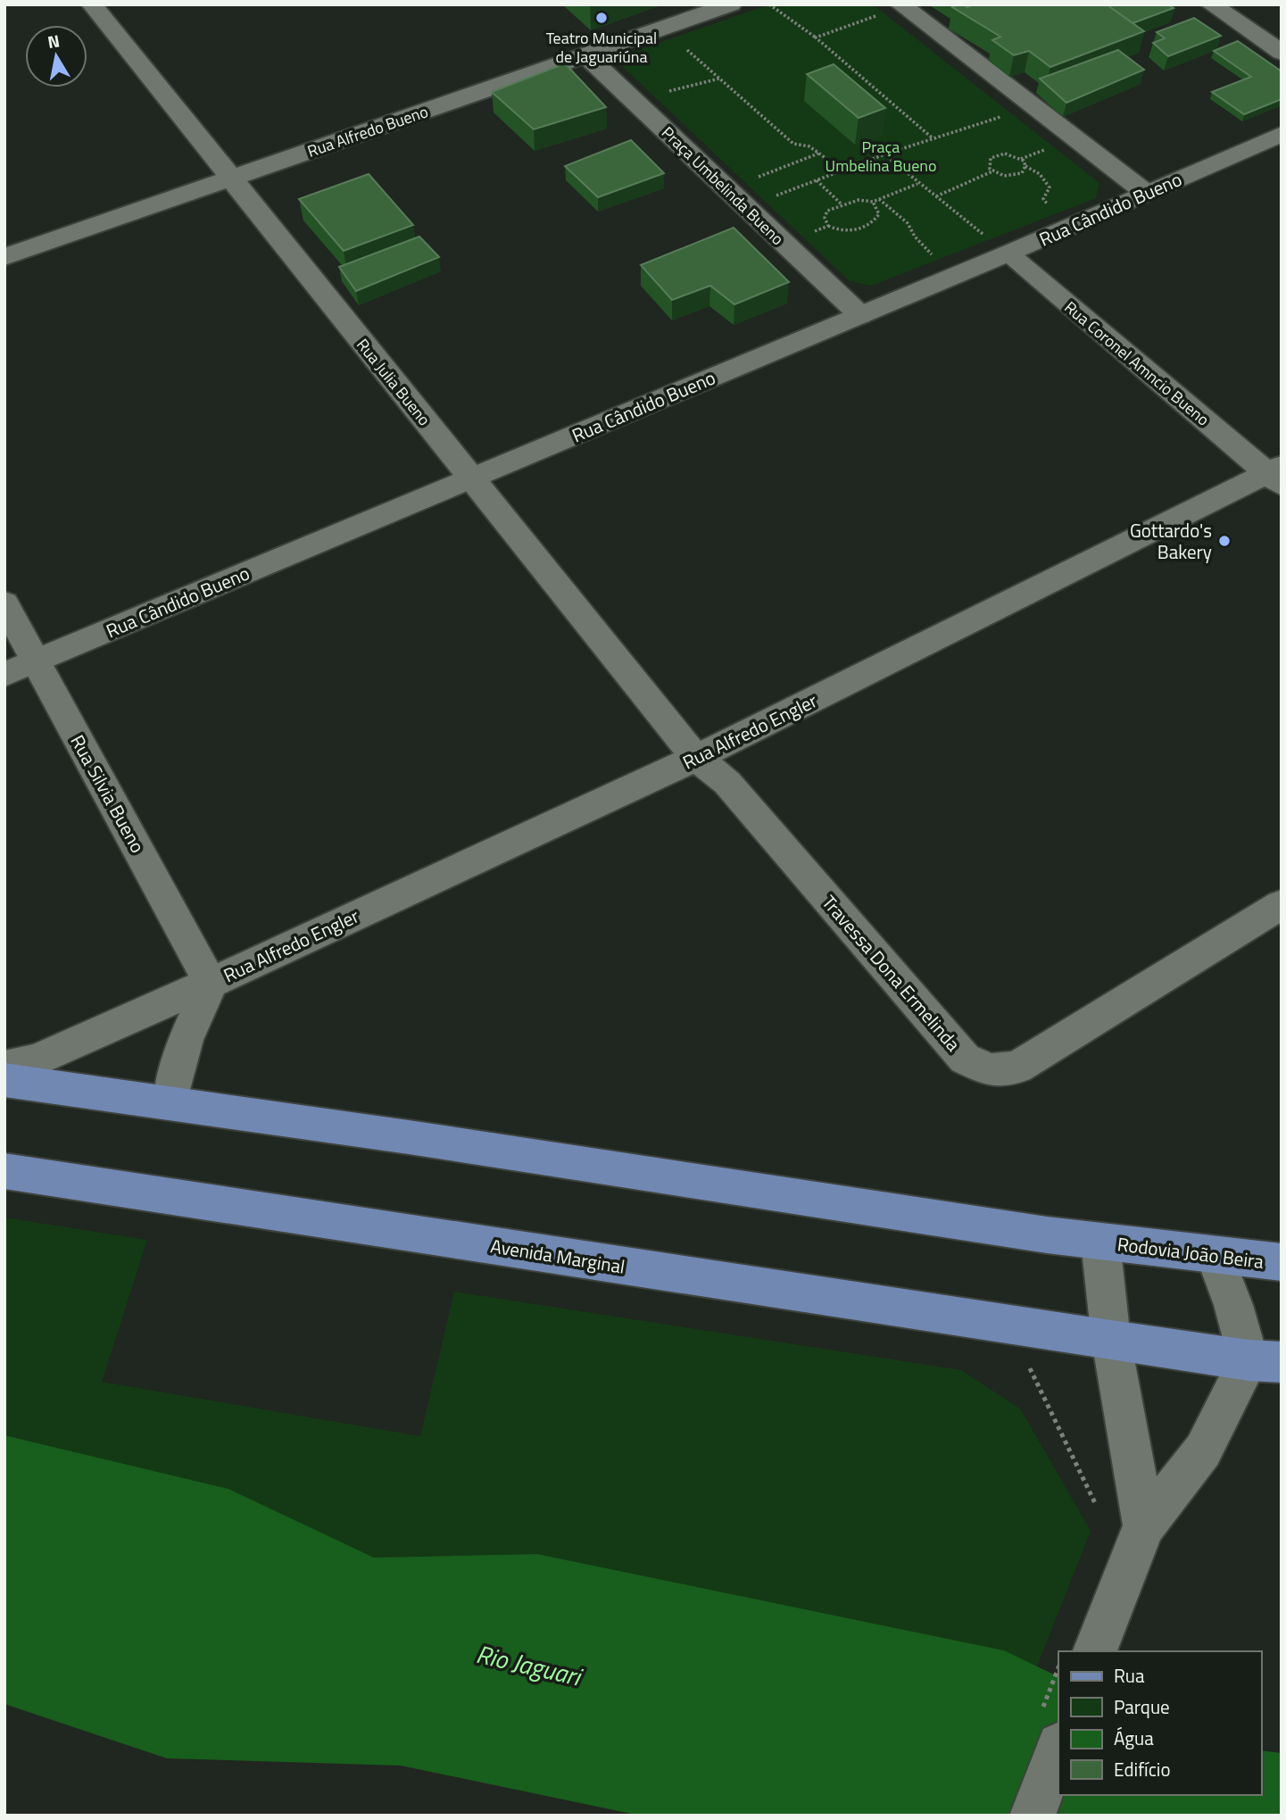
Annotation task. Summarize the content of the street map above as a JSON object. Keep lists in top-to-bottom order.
{
  "streets": {
    "main road": ["Rodovia João Beira", "Avenida Marginal"],
    "street": [
      "Rua Alfredo Bueno",
      "Praça Umbelinda Bueno",
      "Rua Cândido Bueno",
      "Rua Coronel Amncio Bueno",
      "Rua Julia Bueno",
      "Rua Alfredo Engler",
      "Rua Silvia Bueno",
      "Travessa Dona Ermelinda"
    ]
  },
  "crossings": [
    ["Rua Alfredo Bueno", "Praça Umbelinda Bueno"],
    ["Rua Alfredo Bueno", "Rua Julia Bueno"],
    ["Praça Umbelinda Bueno", "Rua Cândido Bueno"],
    ["Rua Cândido Bueno", "Rua Coronel Amncio Bueno"],
    ["Rua Cândido Bueno", "Rua Julia Bueno"],
    ["Rua Cândido Bueno", "Rua Silvia Bueno"],
    ["Rua Coronel Amncio Bueno", "Rua Alfredo Engler"],
    ["Rua Julia Bueno", "Rua Alfredo Engler"],
    ["Rua Julia Bueno", "Travessa Dona Ermelinda"],
    ["Rua Alfredo Engler", "Rua Silvia Bueno"],
    ["Rua Alfredo Engler", "Travessa Dona Ermelinda"]
  ],
  "water": ["Rio Jaguari"],
  "parks": ["Praça Umbelina Bueno"],
  "places": ["Teatro Municipal de Jaguariúna", "Gottardo's Bakery"],
  "legend": [
    "Rua",
    "Parque",
    "Água",
    "Edifício"
  ],
  "north": "top"
}
